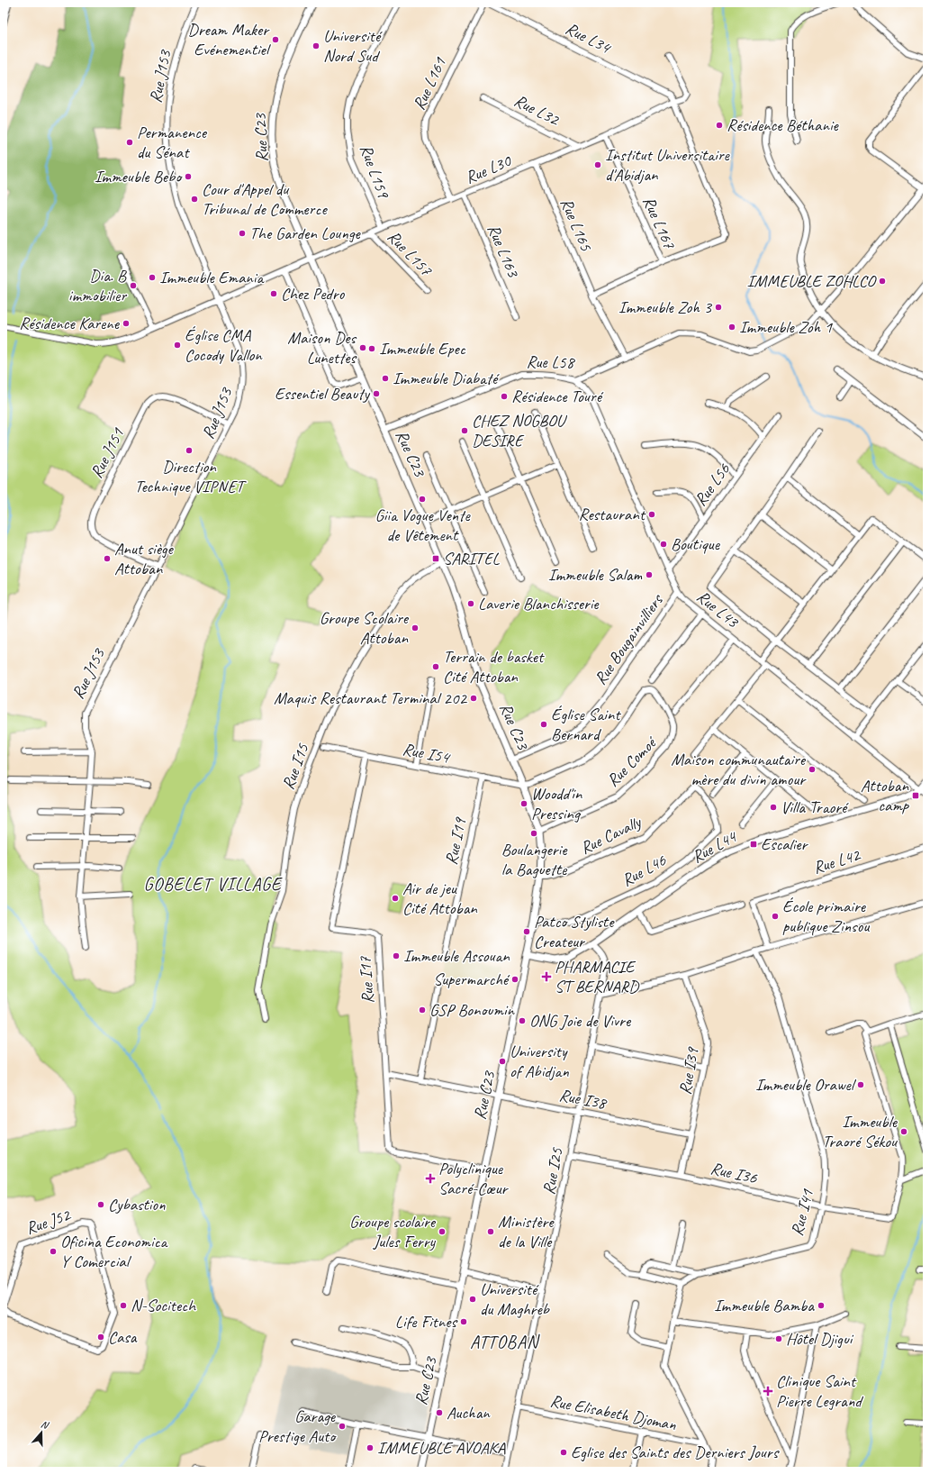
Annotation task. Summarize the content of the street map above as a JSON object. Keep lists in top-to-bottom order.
{
  "streets": {
    "street": [
      "Rue L34",
      "Rue J153",
      "Rue L161",
      "Rue L32",
      "Rue C23",
      "Rue L30",
      "Rue L159",
      "Rue L167",
      "Rue L165",
      "Rue L163",
      "Rue L157",
      "Rue L58",
      "Rue J151",
      "Rue L56",
      "Rue L43",
      "Rue Bougainvilliers",
      "Rue I54",
      "Rue Comoé",
      "Rue I15",
      "Rue Cavally",
      "Rue I19",
      "Rue L44",
      "Rue L42",
      "Rue L46",
      "Rue I17",
      "Rue I39",
      "Rue I38",
      "Rue I25",
      "Rue I36",
      "Rue I41",
      "Rue J52",
      "Rue Elisabeth Djoman"
    ]
  },
  "crossings": [
    ["Rue L34", "Rue L161"],
    ["Rue L34", "Rue L30"],
    ["Rue J153", "Rue L30"],
    ["Rue J153", "Rue J151"],
    ["Rue L161", "Rue L30"],
    ["Rue L32", "Rue L30"],
    ["Rue C23", "Rue L30"],
    ["Rue C23", "Rue L58"],
    ["Rue C23", "Rue Bougainvilliers"],
    ["Rue C23", "Rue I54"],
    ["Rue C23", "Rue Comoé"],
    ["Rue C23", "Rue I15"],
    ["Rue C23", "Rue Cavally"],
    ["Rue C23", "Rue L44"],
    ["Rue C23", "Rue L46"],
    ["Rue C23", "Rue I17"],
    ["Rue C23", "Rue I38"],
    ["Rue L30", "Rue L159"],
    ["Rue L30", "Rue L167"],
    ["Rue L30", "Rue L165"],
    ["Rue L30", "Rue L163"],
    ["Rue L30", "Rue L157"],
    ["Rue L165", "Rue L58"],
    ["Rue L58", "Rue L43"],
    ["Rue L56", "Rue L43"],
    ["Rue L43", "Rue Bougainvilliers"],
    ["Rue L43", "Rue L44"],
    ["Rue I54", "Rue Comoé"],
    ["Rue I54", "Rue I19"],
    ["Rue I54", "Rue I17"],
    ["Rue Cavally", "Rue L46"],
    ["Rue L44", "Rue I25"],
    ["Rue I17", "Rue I38"],
    ["Rue I39", "Rue I38"],
    ["Rue I39", "Rue I36"],
    ["Rue I38", "Rue I25"],
    ["Rue I25", "Rue I36"],
    ["Rue I25", "Rue Elisabeth Djoman"],
    ["Rue I36", "Rue I41"]
  ],
  "districts": ["GOBELET VILLAGE", "ATTOBAN"],
  "places": {
    "other": [
      "Dream Maker Evénementiel",
      "Université Nord Sud",
      "Résidence Béthanie",
      "Permanence du Sénat",
      "Institut Universitaire d'Abidjan",
      "Immeuble Bebo",
      "Cour d'Appel du Tribunal de Commerce",
      "The Garden Lounge",
      "Immeuble Emania",
      "IMMEUBLE ZOHLCO",
      "Dia. B immobilier",
      "Chez Pedro",
      "Immeuble Zoh 3",
      "Résidence Karene",
      "Immeuble Zoh 1",
      "Église CMA Cocody Vallon",
      "Maison Des Lunettes",
      "Immeuble Epec",
      "Immeuble Diabaté",
      "Essentiel Beauty",
      "Résidence Touré",
      "CHEZ NOGBOU DESIRE",
      "Direction Technique VIPNET",
      "Giia Vogue Vente de Vêtement",
      "Restaurant",
      "Boutique",
      "Anut siège Attoban",
      "Immeuble Salam",
      "Laverie Blanchisserie",
      "Groupe Scolaire Attoban",
      "Terrain de basket Cité Attoban",
      "Maquis Restaurant Terminal 202",
      "Église Saint Bernard",
      "Maison communautaire mère du divin amour",
      "Woodd'in Pressing",
      "Villa Traoré",
      "Boulangerie la Baguette",
      "Air de jeu Cité Attoban",
      "École primaire publique Zinsou",
      "Patco Styliste Createur",
      "Immeuble Assouan",
      "Supermarché",
      "GSP Bonoumin",
      "ONG Joie de Vivre",
      "University of Abidjan",
      "Immeuble Orawel",
      "Immeuble Traoré Sékou",
      "Cybastion",
      "Groupe scolaire Jules Ferry",
      "Ministère de la Ville",
      "Oficina Economica Y Comercial",
      "Université du Maghreb",
      "N-Socitech",
      "Immeuble Bamba",
      "Life Fitnes",
      "Casa",
      "Hôtel Djigui",
      "Auchan",
      "Garage Prestige Auto",
      "IMMEUBLE AVOAKA",
      "Eglise des Saints des Derniers Jours"
    ],
    "transit": ["SARITEL", "Attoban camp", "Escalier"],
    "health": ["PHARMACIE ST BERNARD", "Polyclinique Sacré-Cœur", "Clinique Saint Pierre Legrand"]
  },
  "north": "top"
}
